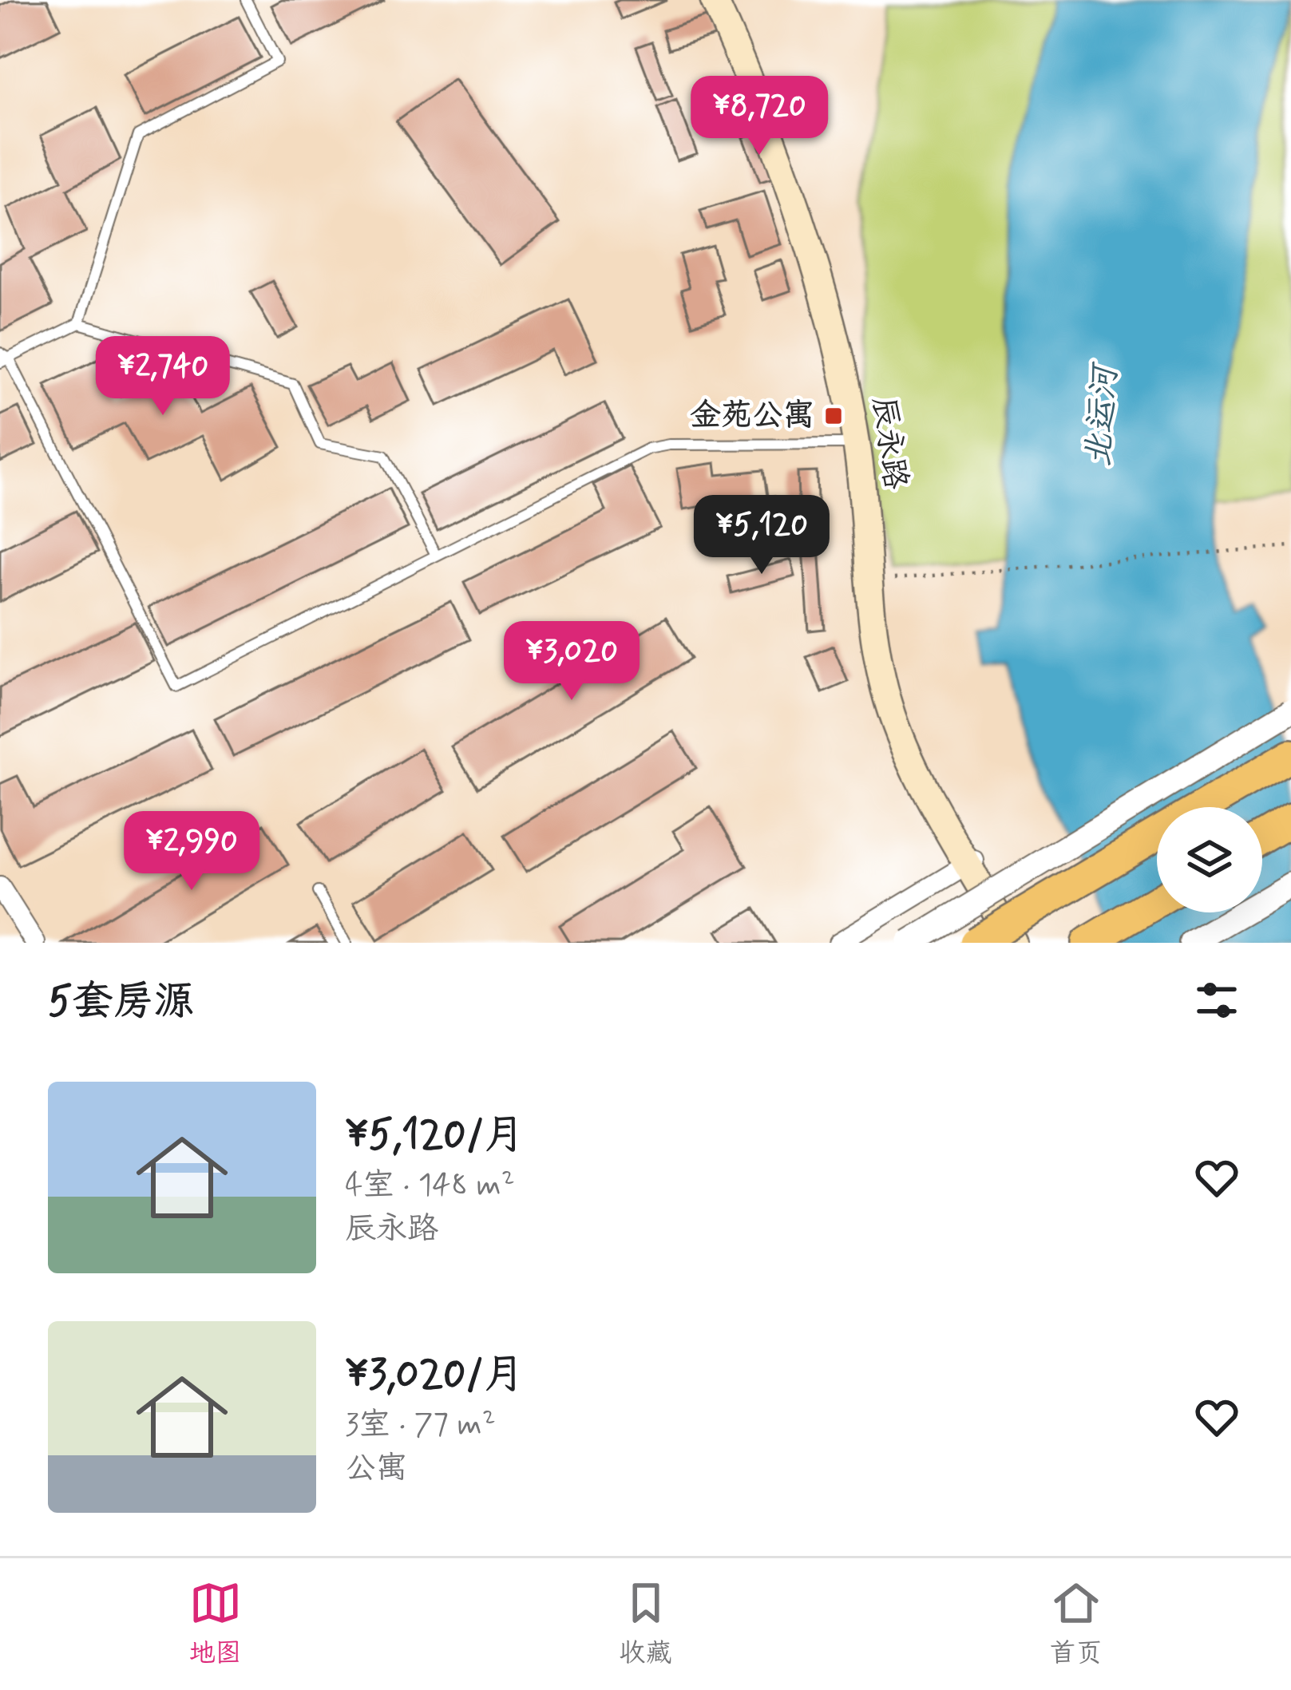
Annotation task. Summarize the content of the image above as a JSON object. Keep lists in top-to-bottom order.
{
  "streets": {
    "main road": ["辰永路"]
  },
  "water": ["北运河"],
  "places": {
    "transit": ["金苑公寓"]
  },
  "page": {
    "price": [
      "¥8,720",
      "¥2,740",
      "¥5,120",
      "¥3,020",
      "¥2,990"
    ],
    "heading": "5套房源",
    "list": [
      {
        "name": "¥5,120/月",
        "note": "4室 · 148 m² · 辰永路"
      },
      {
        "name": "¥3,020/月",
        "note": "3室 · 77 m² · 公寓"
      }
    ],
    "tabs": ["地图", "收藏", "首页"]
  }
}
